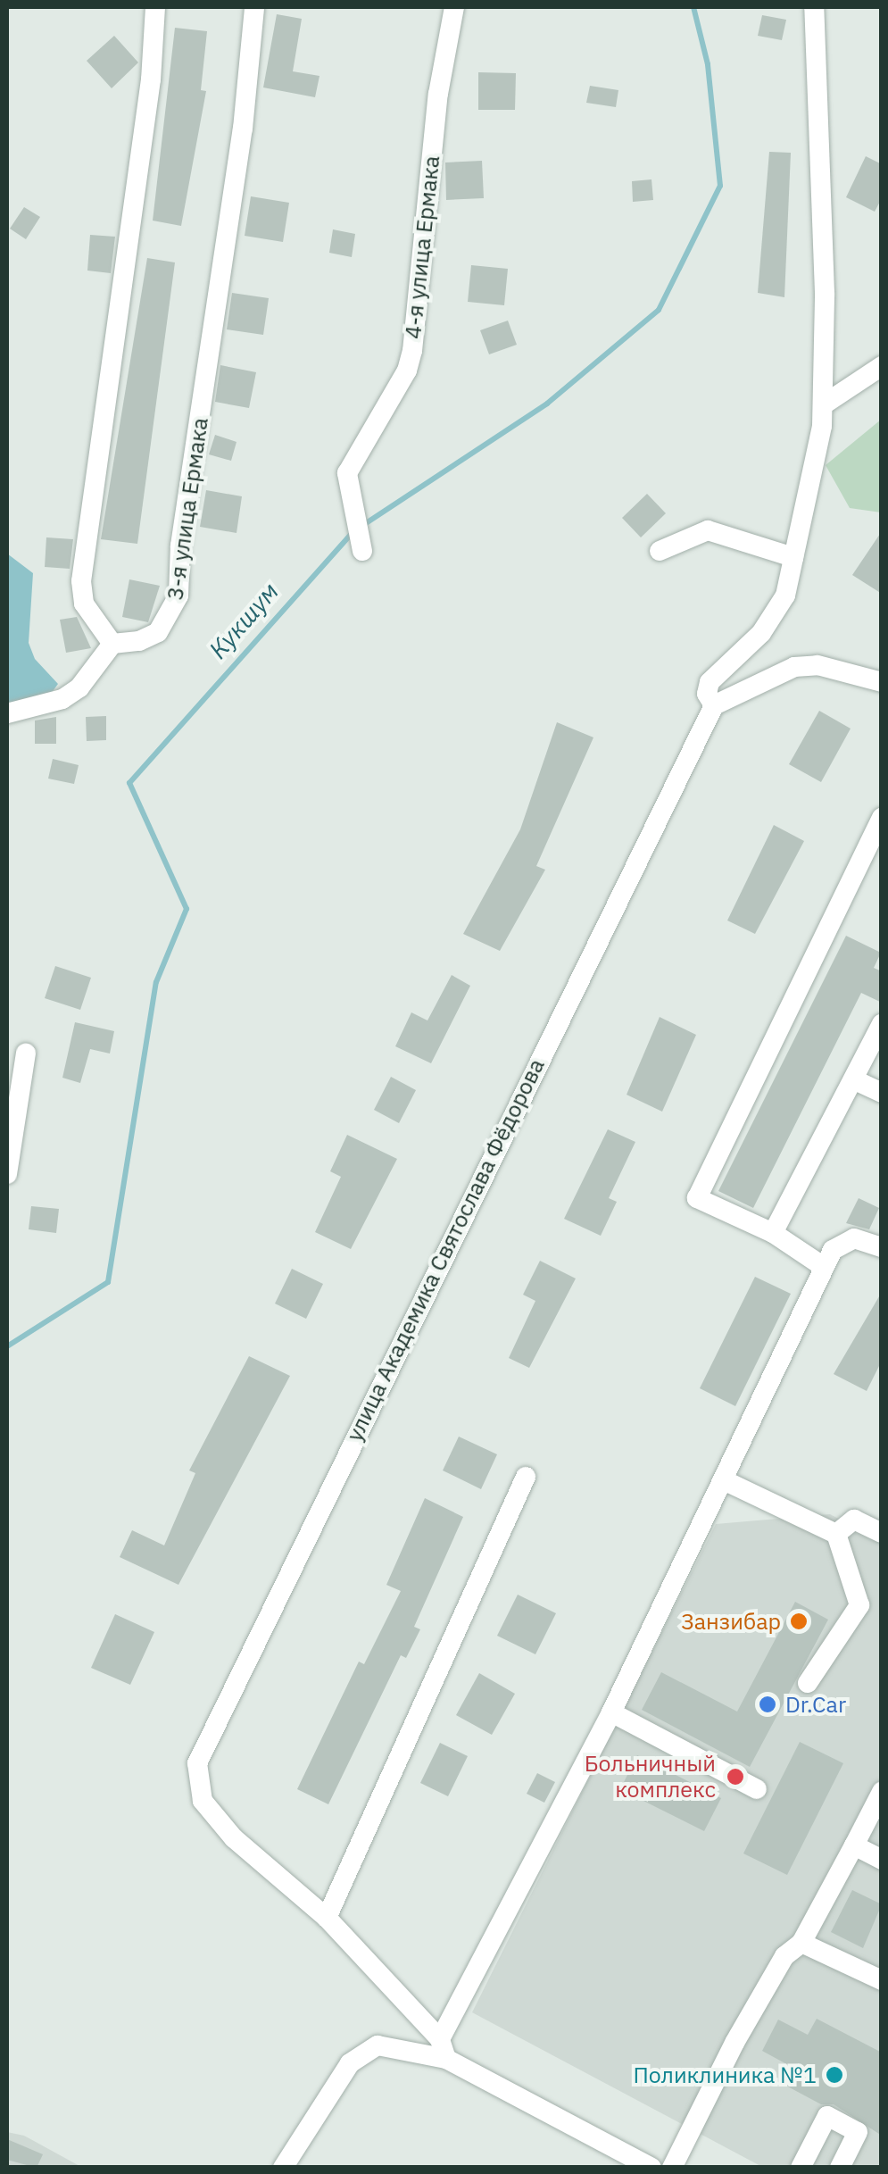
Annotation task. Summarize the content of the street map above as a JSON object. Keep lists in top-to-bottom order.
{
  "streets": {
    "street": ["4-я улица Ермака", "3-я улица Ермака", "улица Академика Святослава Фёдорова"]
  },
  "water": ["Кукшум"],
  "places": [
    "Занзибар",
    "Dr.Car",
    "Больничный комплекс",
    "Поликлиника №1"
  ]
}
